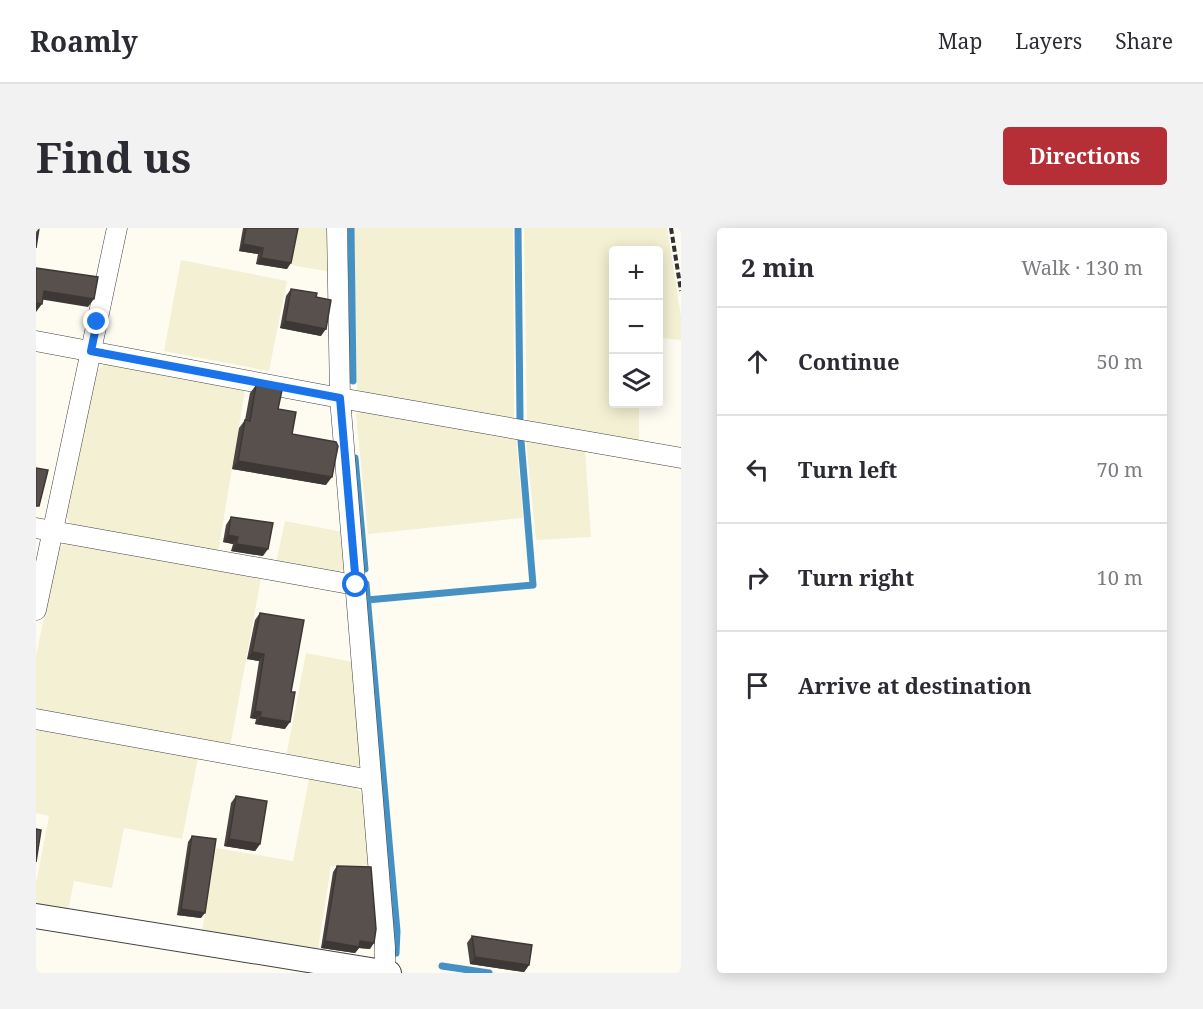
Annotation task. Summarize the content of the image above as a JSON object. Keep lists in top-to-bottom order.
{
  "page": {
    "header": "Roamly",
    "nav": ["Map", "Layers", "Share"],
    "buttons": "Directions",
    "title": "Find us",
    "heading": ["2 min", "Walk · 130 m"],
    "map_buttons": ["+", "−"],
    "list": [
      ["Continue", "50 m"],
      ["Turn left", "70 m"],
      ["Turn right", "10 m"],
      "Arrive at destination"
    ]
  }
}
